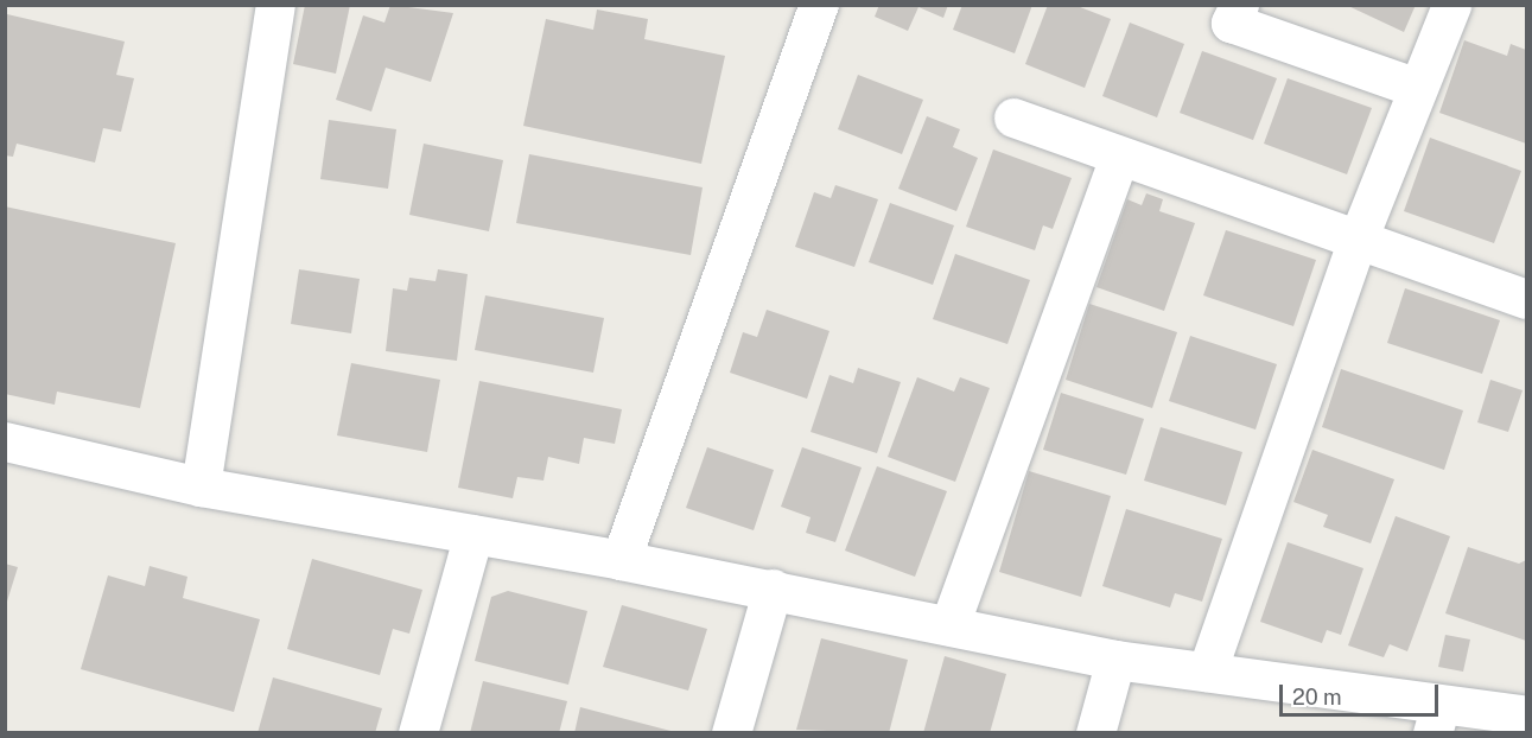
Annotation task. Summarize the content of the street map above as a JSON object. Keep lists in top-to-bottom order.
{
  "scale_bar": "20 m"
}
